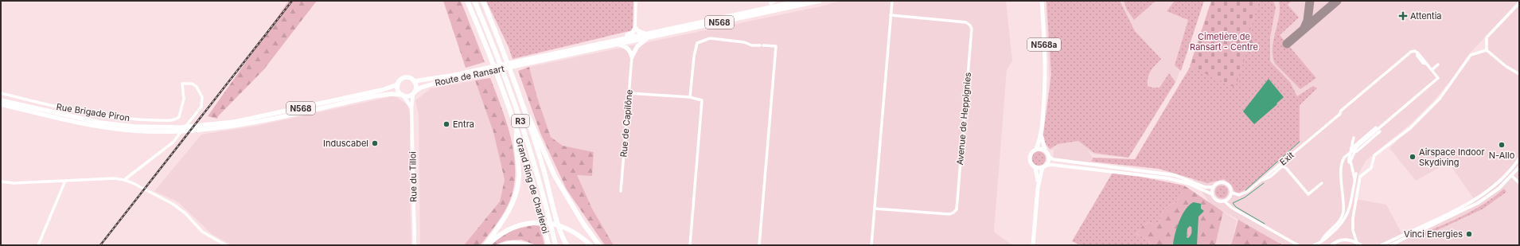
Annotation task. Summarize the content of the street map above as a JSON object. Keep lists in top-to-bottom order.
{
  "streets": {
    "highway": [
      "N568",
      "Route de Ransart",
      "R3",
      "Grand Ring de Charleroi"
    ],
    "main road": ["N568a", "Rue du Tilloi"],
    "street": [
      "Rue Brigade Piron",
      "Avenue de Heppignies",
      "Rue de Capilône",
      "Exit"
    ]
  },
  "crossings": [
    ["N568", "Route de Ransart"],
    ["N568", "Rue du Tilloi"],
    ["Route de Ransart", "Rue du Tilloi"]
  ],
  "parks": ["Cimetière de Ransart - Centre"],
  "places": {
    "health": ["Attentia"],
    "other": [
      "Entra",
      "Induscabel",
      "N-Allo",
      "Airspace Indoor Skydiving",
      "Vinci Energies"
    ]
  }
}
